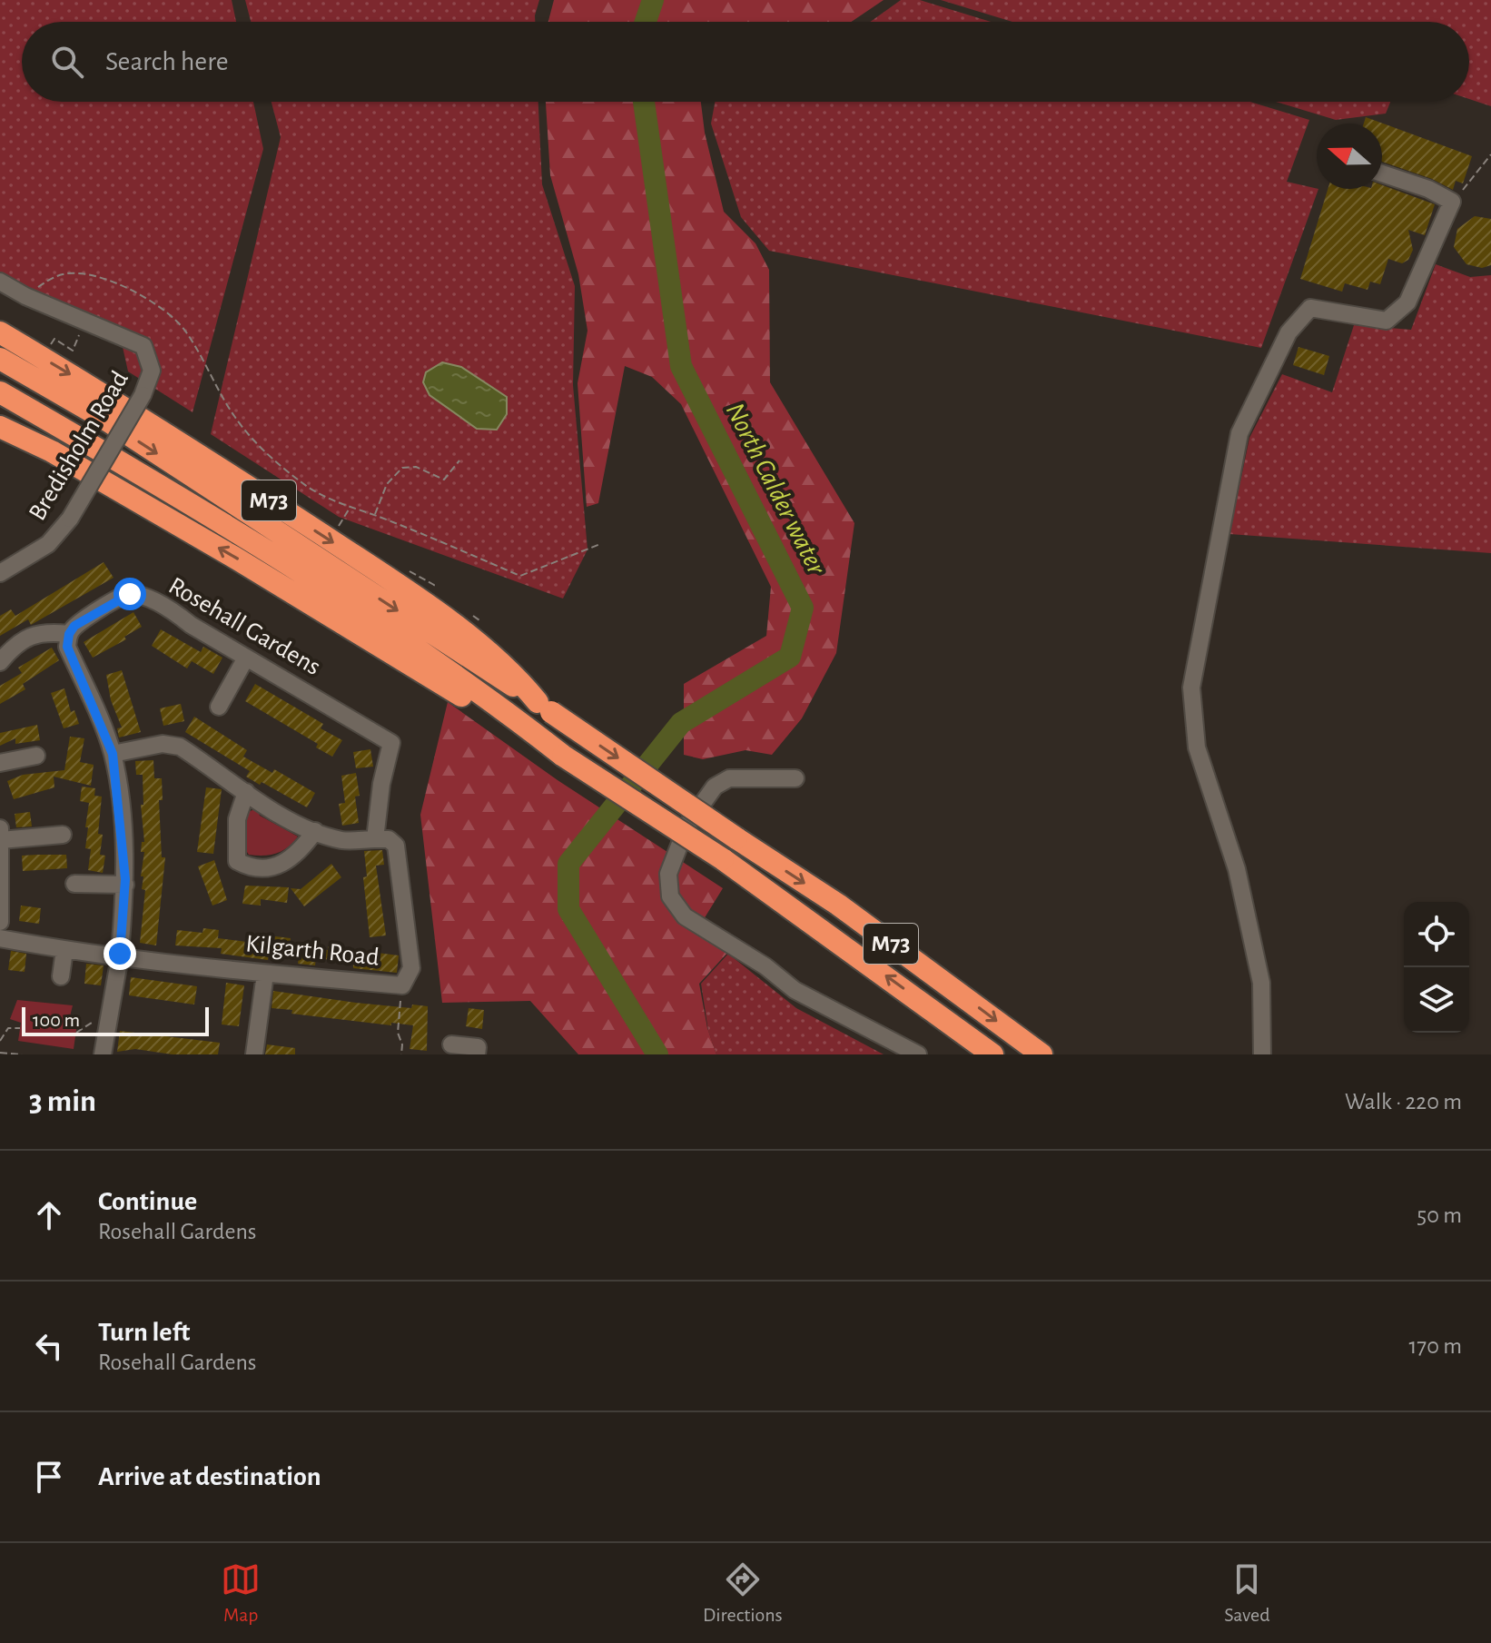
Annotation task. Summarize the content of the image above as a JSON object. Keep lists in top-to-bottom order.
{
  "streets": {
    "highway": ["M73"],
    "street": ["Bredisholm Road", "Rosehall Gardens", "Kilgarth Road"]
  },
  "crossings": [
    ["Rosehall Gardens", "Kilgarth Road"]
  ],
  "water": ["North Calder water"],
  "scale_bar": "100 m",
  "north": "left",
  "page": {
    "search": "Search here",
    "scale": "100 m",
    "heading": ["3 min", "Walk · 220 m"],
    "list": [
      ["Continue", "Rosehall Gardens", "50 m"],
      ["Turn left", "Rosehall Gardens", "170 m"],
      "Arrive at destination"
    ],
    "nav": ["Map", "Directions", "Saved"]
  }
}
